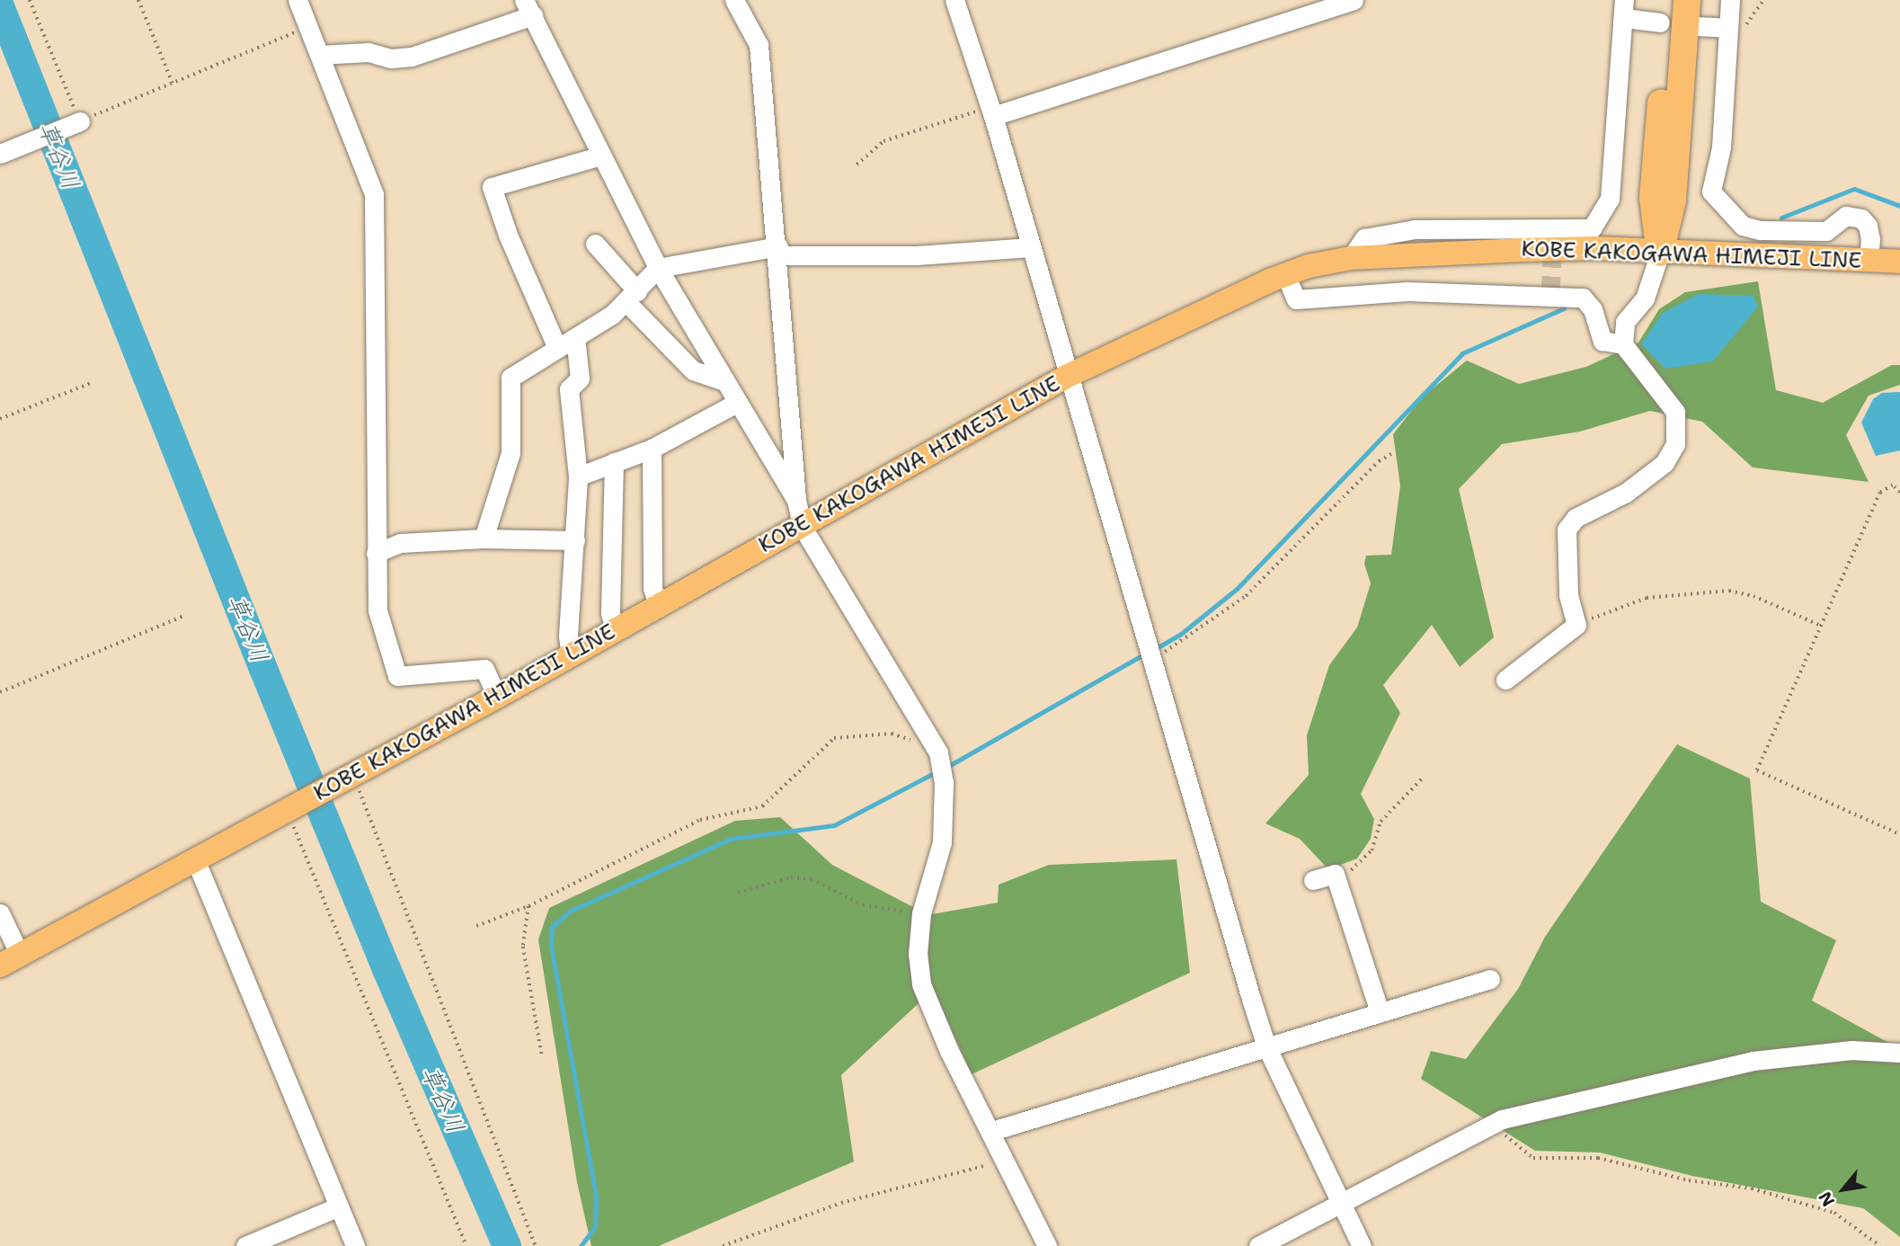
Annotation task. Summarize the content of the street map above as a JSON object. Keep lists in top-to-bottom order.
{
  "streets": {
    "main road": ["KOBE KAKOGAWA HIMEJI LINE"]
  },
  "water": ["草谷川"],
  "north": "bottom left"
}
